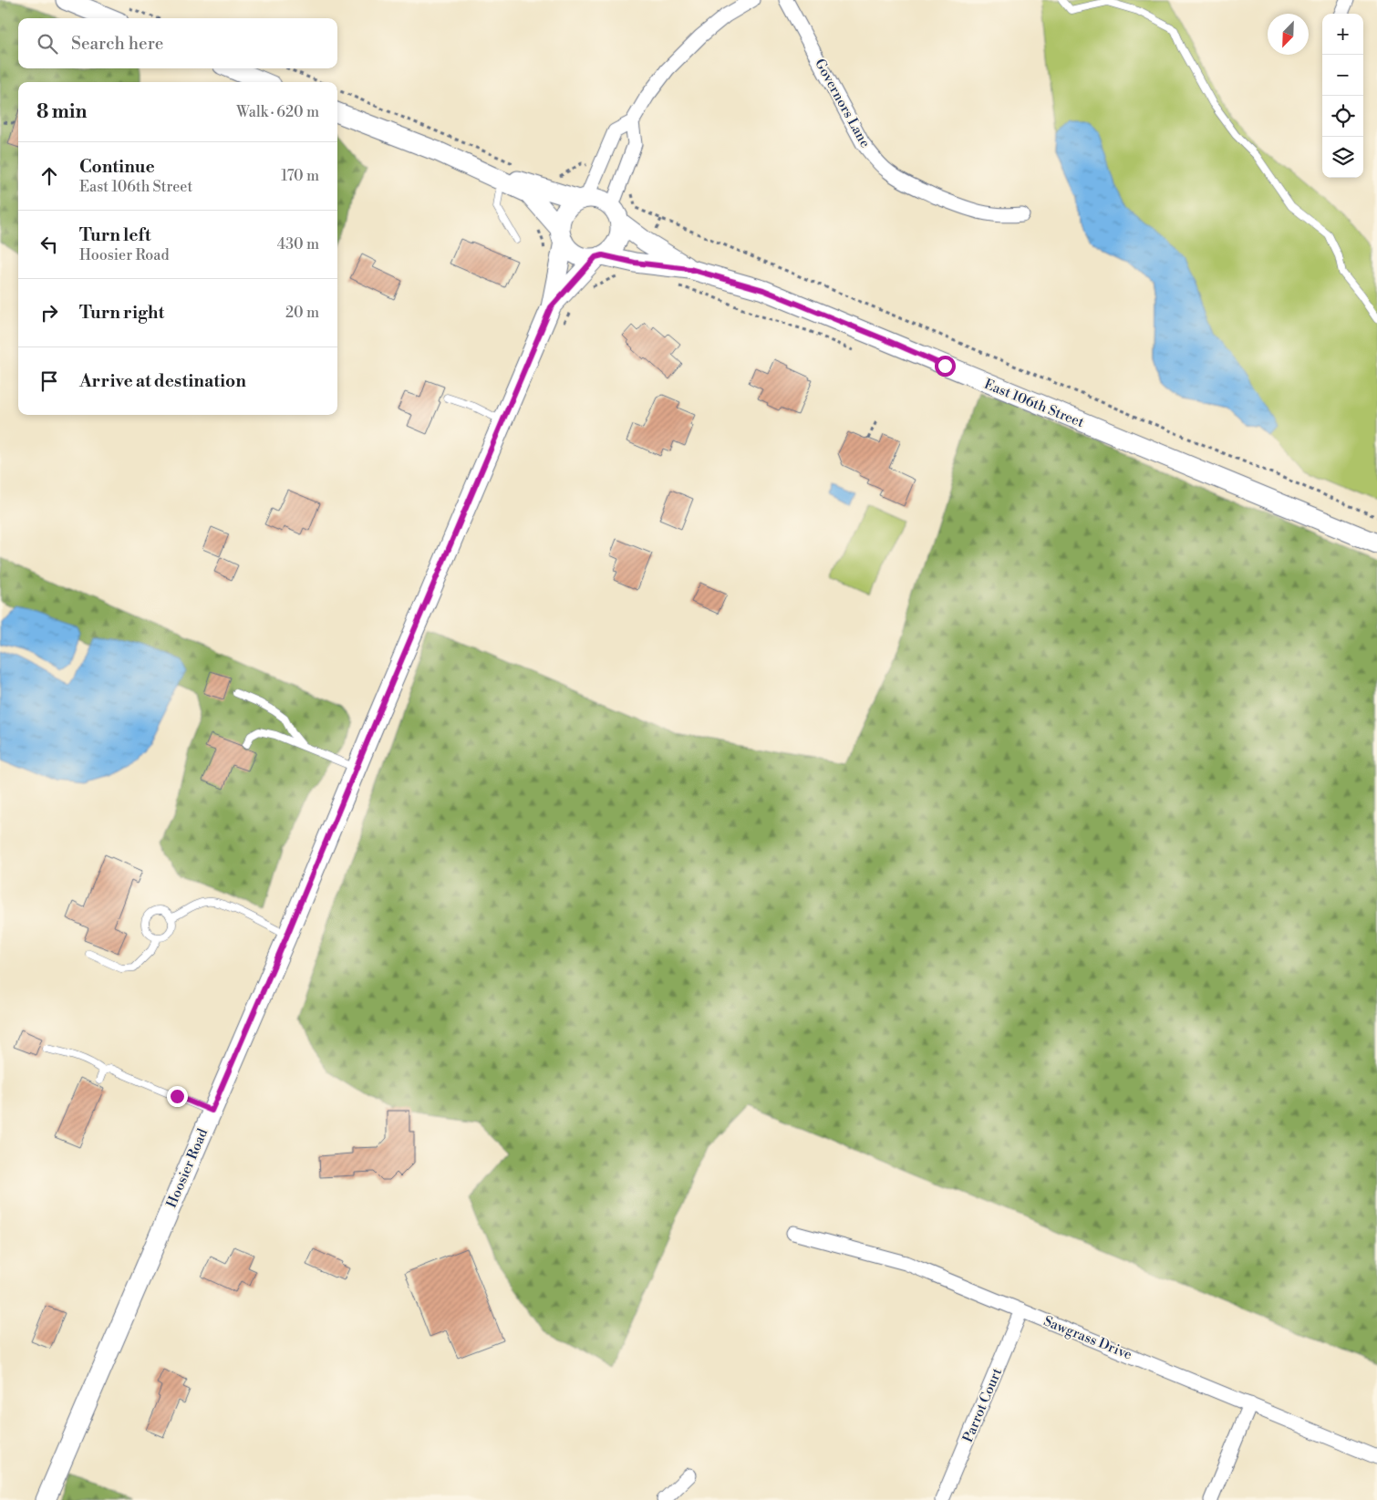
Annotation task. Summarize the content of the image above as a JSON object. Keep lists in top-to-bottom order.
{
  "streets": {
    "street": [
      "Governors Lane",
      "East 106th Street",
      "Hoosier Road",
      "Sawgrass Drive",
      "Parrot Court"
    ]
  },
  "crossings": [
    ["East 106th Street", "Hoosier Road"],
    ["Sawgrass Drive", "Parrot Court"]
  ],
  "north": "bottom left",
  "page": {
    "map_buttons": ["+", "−"],
    "search": "Search here",
    "heading": ["8 min", "Walk · 620 m"],
    "list": [
      ["Continue", "East 106th Street", "170 m"],
      ["Turn left", "Hoosier Road", "430 m"],
      ["Turn right", "20 m"],
      "Arrive at destination"
    ]
  }
}
